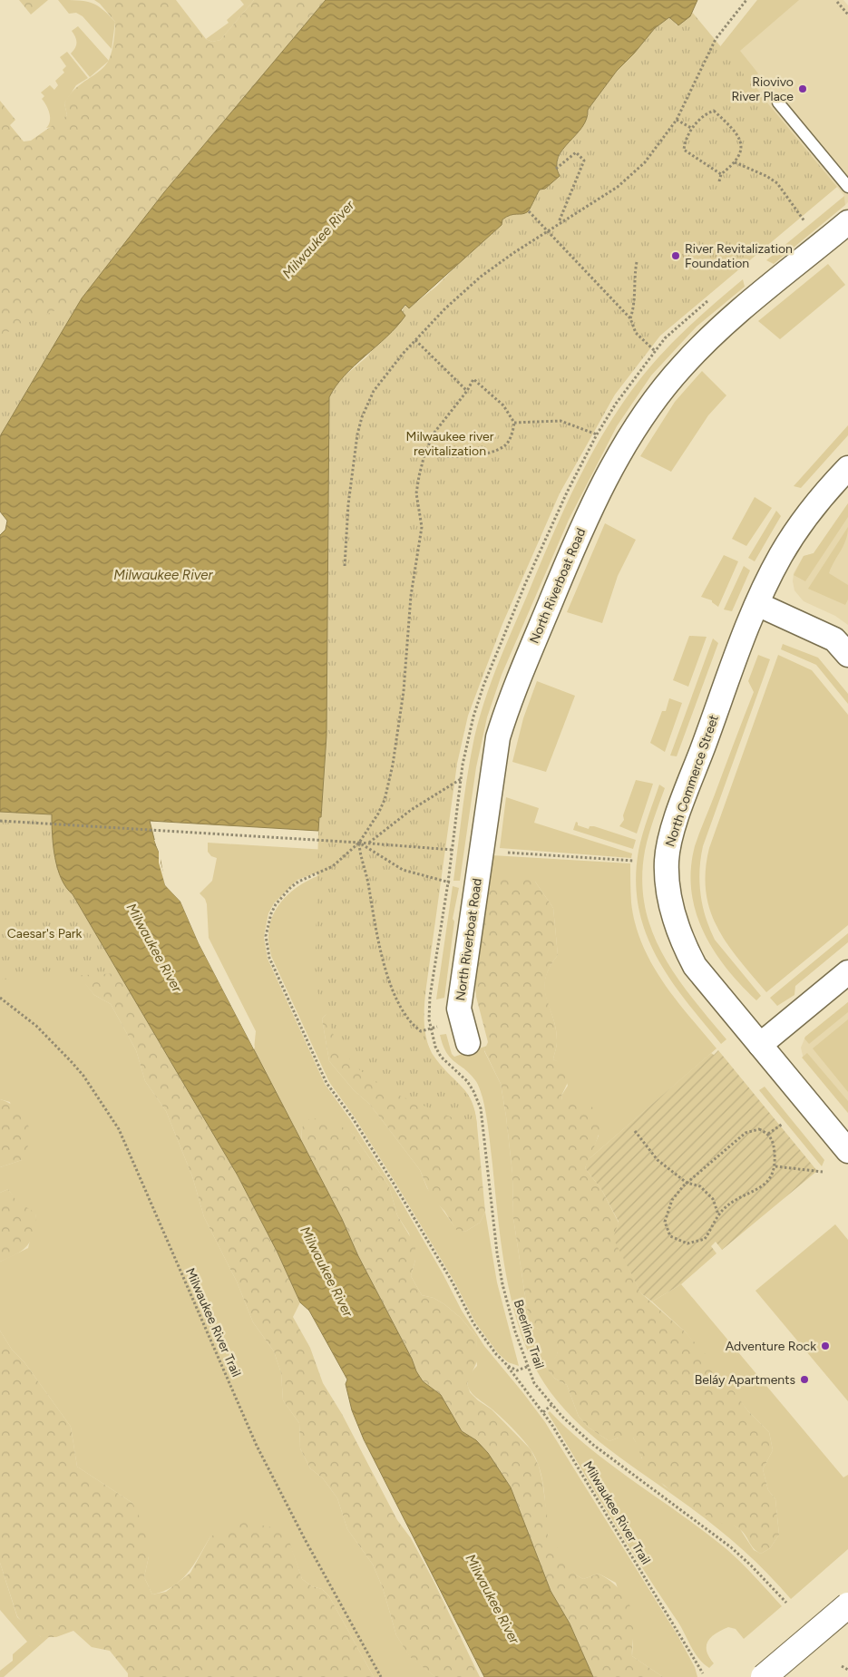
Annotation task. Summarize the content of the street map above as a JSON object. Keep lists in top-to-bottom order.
{
  "streets": {
    "street": ["North Riverboat Road", "North Commerce Street"],
    "path": ["Milwaukee River Trail", "Beerline Trail"]
  },
  "crossings": [
    ["Milwaukee River Trail", "Beerline Trail"]
  ],
  "water": ["Milwaukee River"],
  "parks": ["Milwaukee river revitalization", "Caesar's Park"],
  "places": [
    "Riovivo River Place",
    "River Revitalization Foundation",
    "Adventure Rock",
    "Beláy Apartments"
  ]
}
